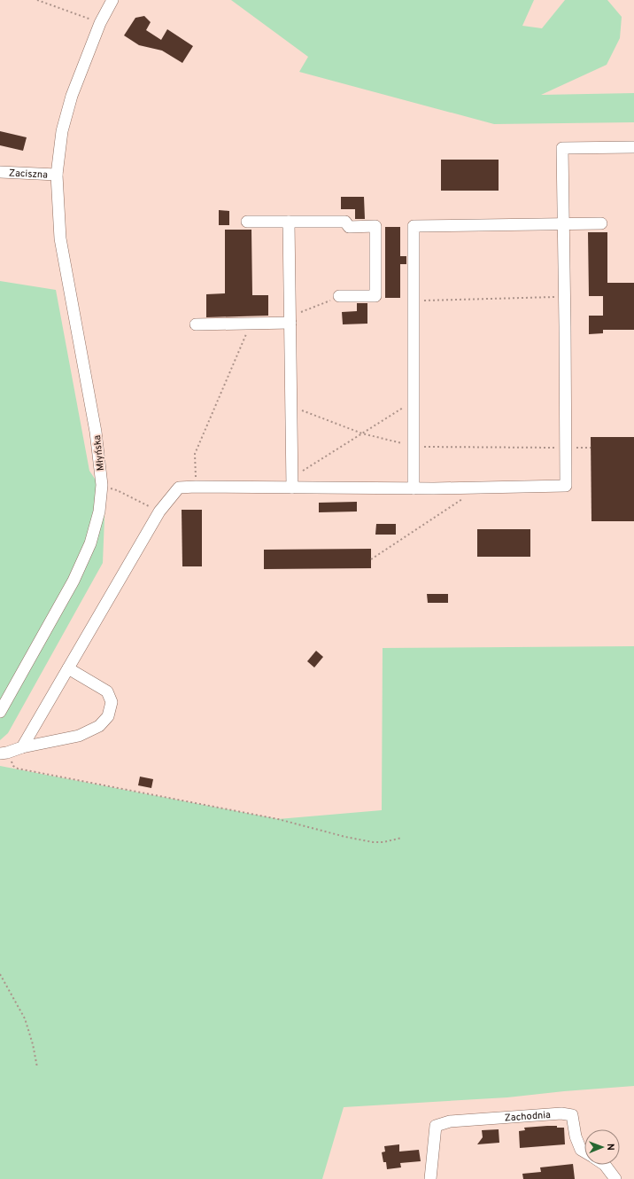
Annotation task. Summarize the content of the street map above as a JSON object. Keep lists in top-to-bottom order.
{
  "streets": {
    "street": ["Zaciszna", "Młyńska", "Zachodnia"]
  },
  "crossings": [
    ["Zaciszna", "Młyńska"]
  ],
  "north": "right"
}
